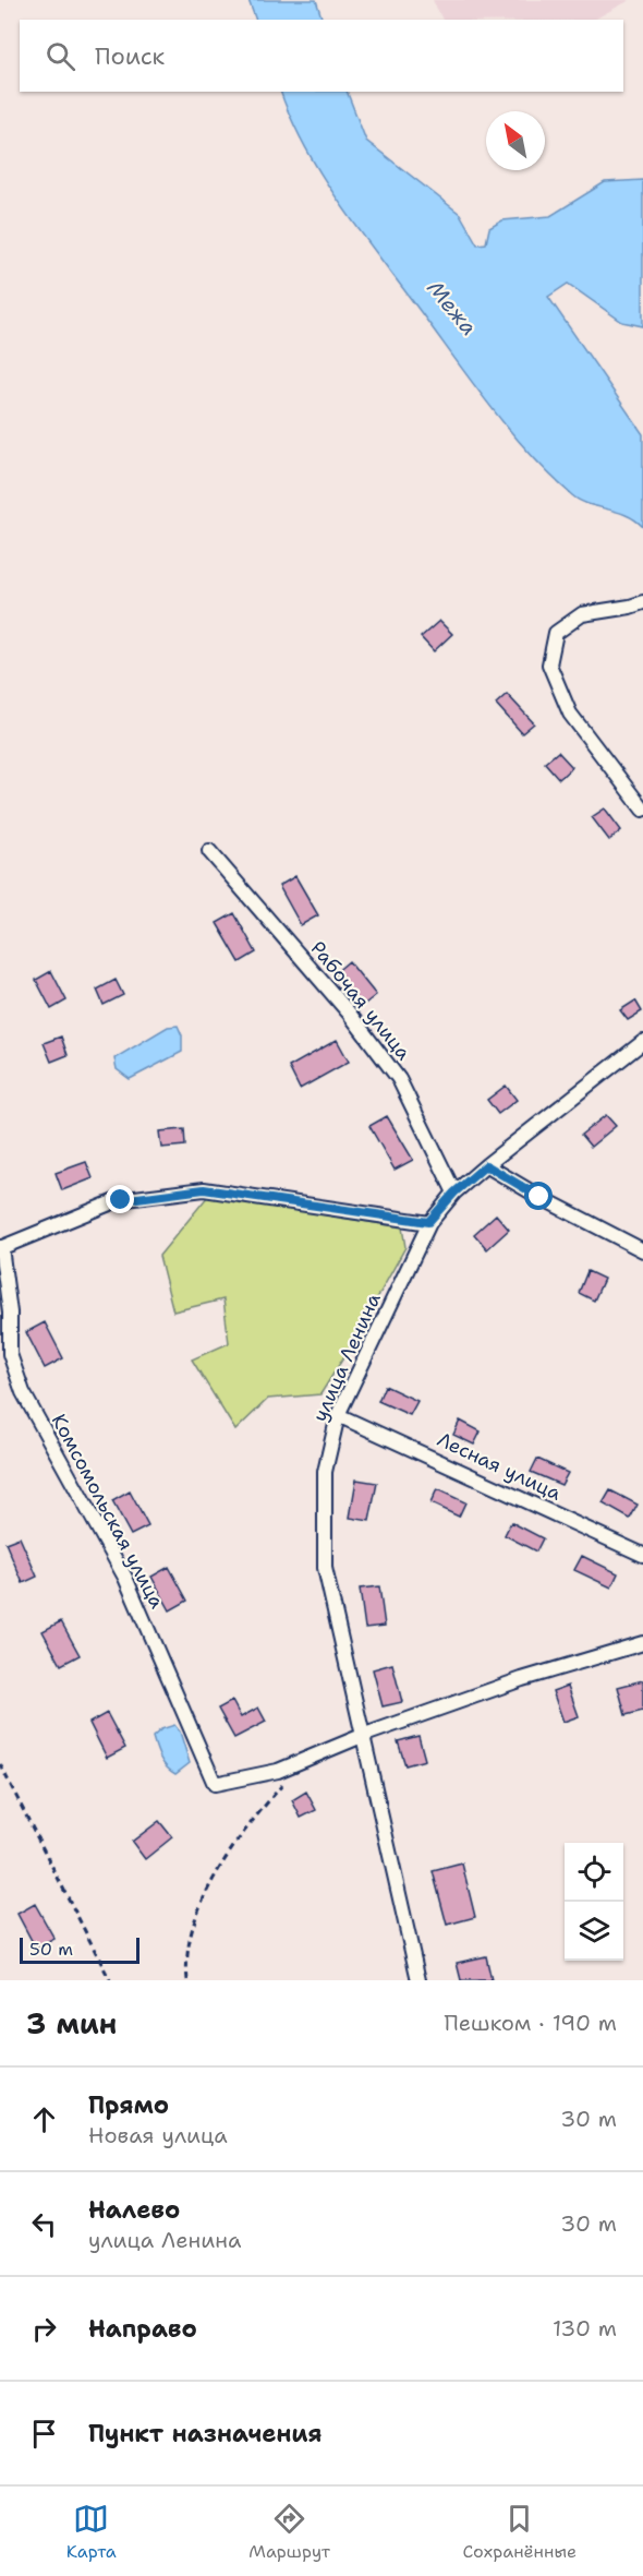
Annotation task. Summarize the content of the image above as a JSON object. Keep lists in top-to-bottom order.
{
  "streets": {
    "street": [
      "Рабочая улица",
      "улица Ленина",
      "Лесная улица",
      "Комсомольская улица"
    ]
  },
  "crossings": [
    ["Рабочая улица", "улица Ленина"],
    ["улица Ленина", "Лесная улица"]
  ],
  "water": ["Межа"],
  "scale_bar": "50 m",
  "north": "top left",
  "page": {
    "search": "Поиск",
    "scale": "50 m",
    "heading": ["3 мин", "Пешком · 190 m"],
    "list": [
      ["Прямо", "Новая улица", "30 m"],
      ["Налево", "улица Ленина", "30 m"],
      ["Направо", "130 m"],
      "Пункт назначения"
    ],
    "nav": ["Карта", "Маршрут", "Сохранённые"]
  }
}
